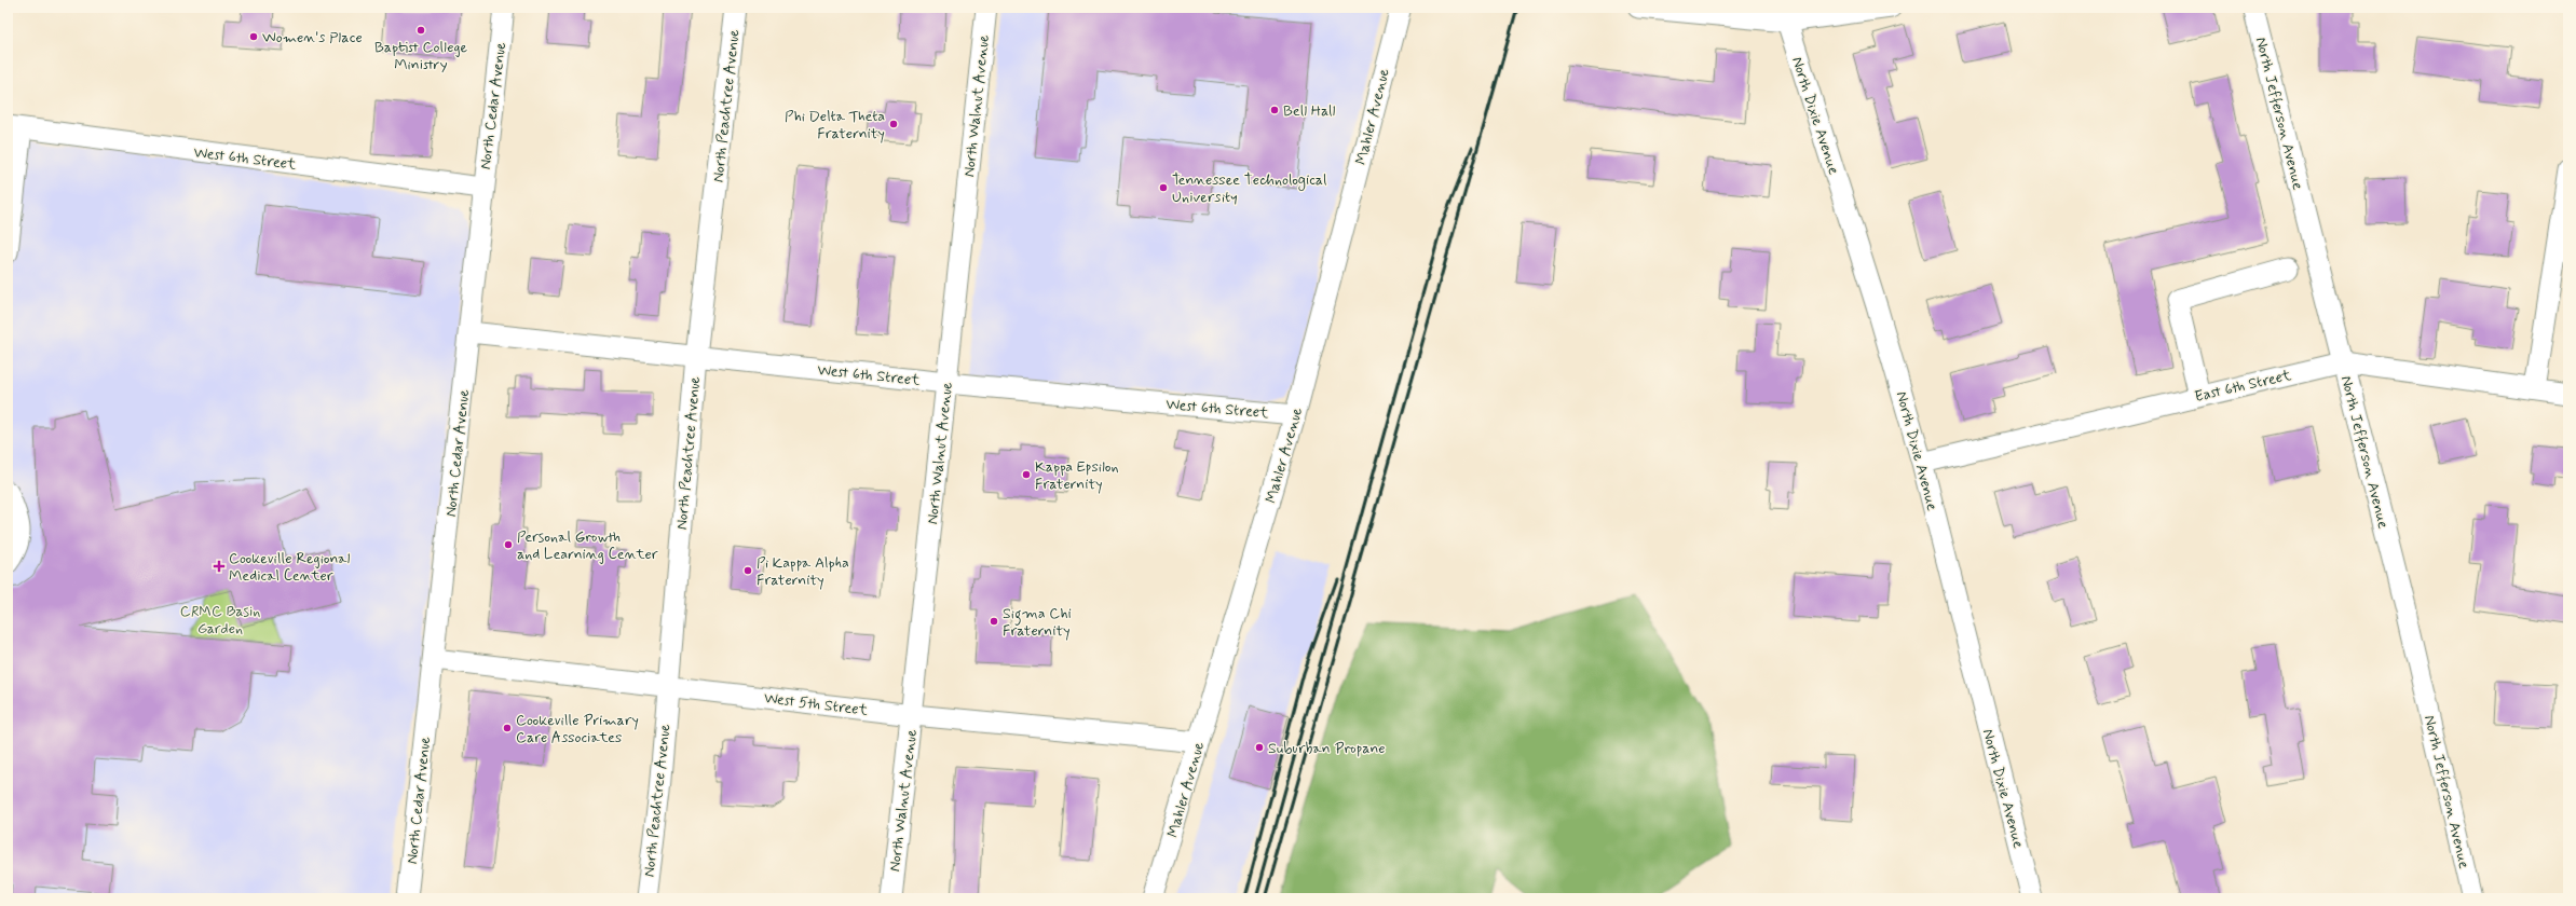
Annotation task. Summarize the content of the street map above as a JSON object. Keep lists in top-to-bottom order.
{
  "streets": {
    "street": [
      "North Cedar Avenue",
      "North Peachtree Avenue",
      "North Walnut Avenue",
      "North Jefferson Avenue",
      "North Dixie Avenue",
      "Mahler Avenue",
      "West 6th Street",
      "East 6th Street",
      "West 5th Street"
    ]
  },
  "crossings": [
    ["North Cedar Avenue", "West 6th Street"],
    ["North Cedar Avenue", "West 5th Street"],
    ["North Peachtree Avenue", "West 6th Street"],
    ["North Peachtree Avenue", "West 5th Street"],
    ["North Walnut Avenue", "West 6th Street"],
    ["North Walnut Avenue", "West 5th Street"],
    ["North Jefferson Avenue", "East 6th Street"],
    ["North Dixie Avenue", "East 6th Street"],
    ["Mahler Avenue", "West 6th Street"],
    ["Mahler Avenue", "West 5th Street"]
  ],
  "parks": ["CRMC Basin Garden"],
  "places": {
    "other": [
      "Baptist College Ministry",
      "Women's Place",
      "Bell Hall",
      "Phi Delta Theta Fraternity",
      "Tennessee Technological University",
      "Kappa Epsilon Fraternity",
      "Personal Growth and Learning Center",
      "Pi Kappa Alpha Fraternity",
      "Sigma Chi Fraternity",
      "Cookeville Primary Care Associates",
      "Suburban Propane"
    ],
    "health": ["Cookeville Regional Medical Center"]
  }
}
